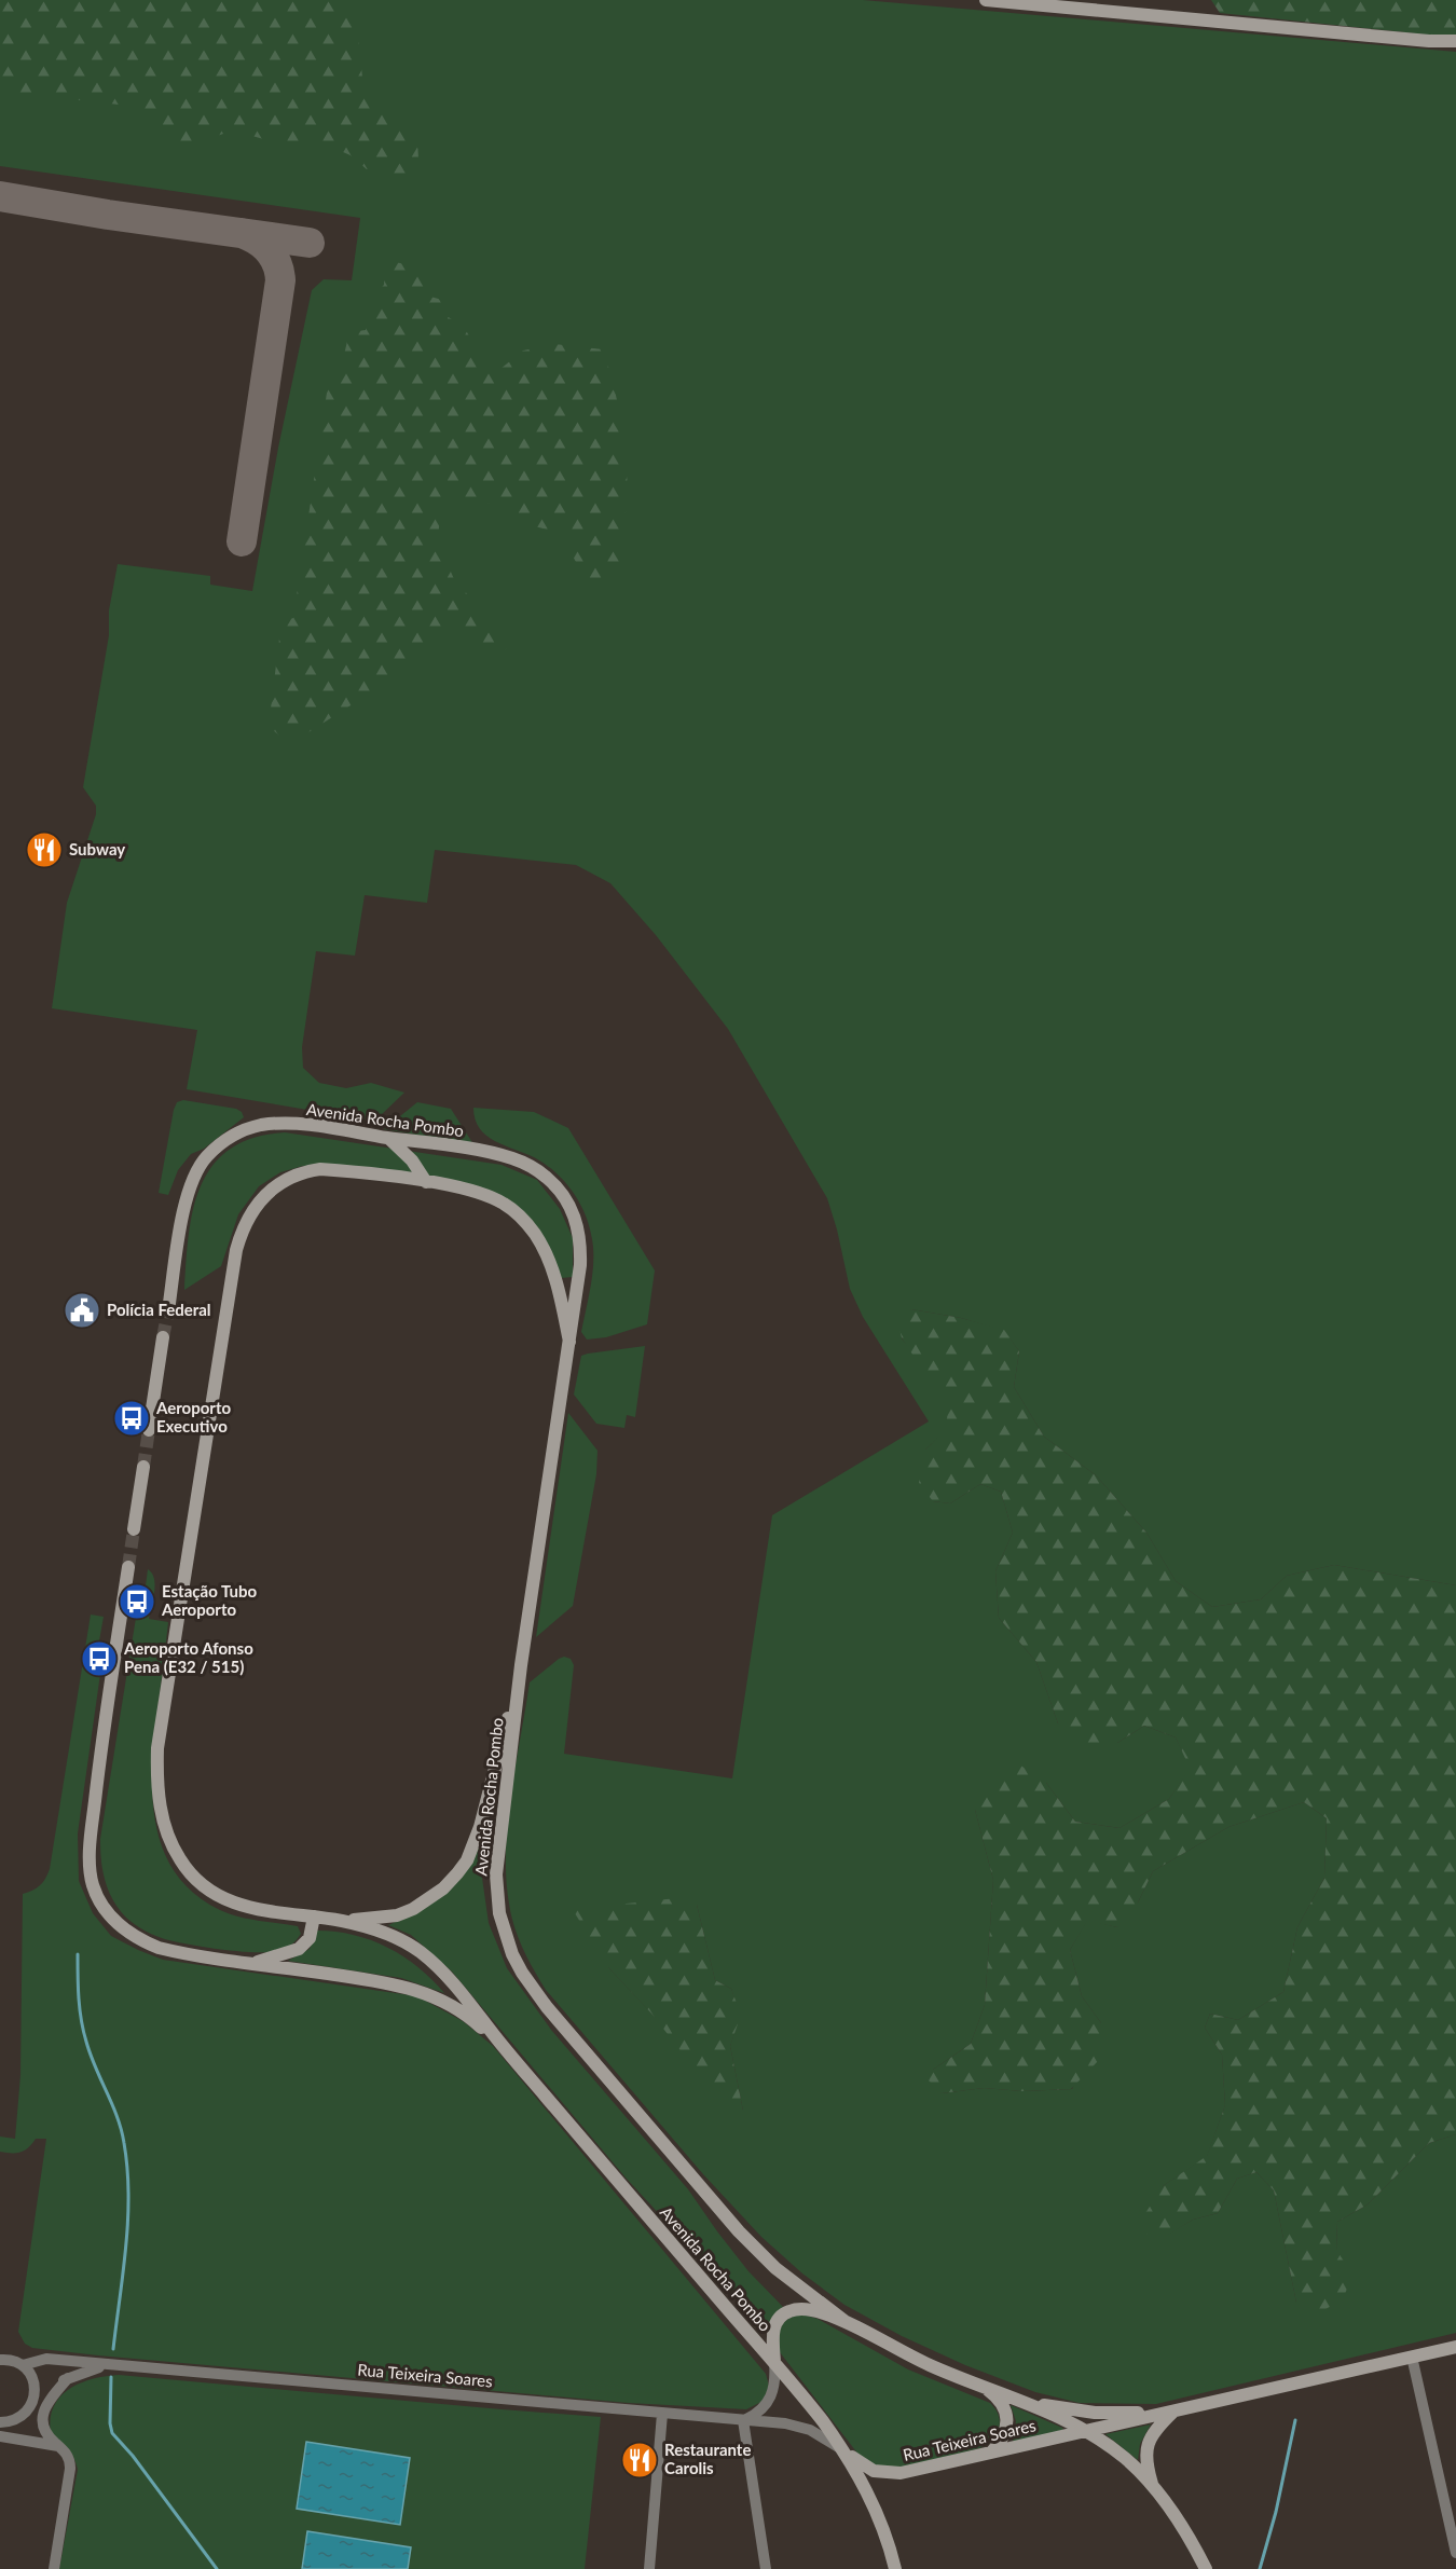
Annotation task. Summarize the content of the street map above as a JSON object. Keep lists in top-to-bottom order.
{
  "streets": {
    "main road": ["Avenida Rocha Pombo", "Rua Teixeira Soares"]
  },
  "crossings": [
    ["Avenida Rocha Pombo", "Rua Teixeira Soares"]
  ],
  "places": {
    "restaurant": ["Subway", "Restaurante Carolis"],
    "public building": ["Polícia Federal"],
    "bus stop": ["Aeroporto Executivo", "Estação Tubo Aeroporto", "Aeroporto Afonso Pena (E32 / 515)"]
  }
}
